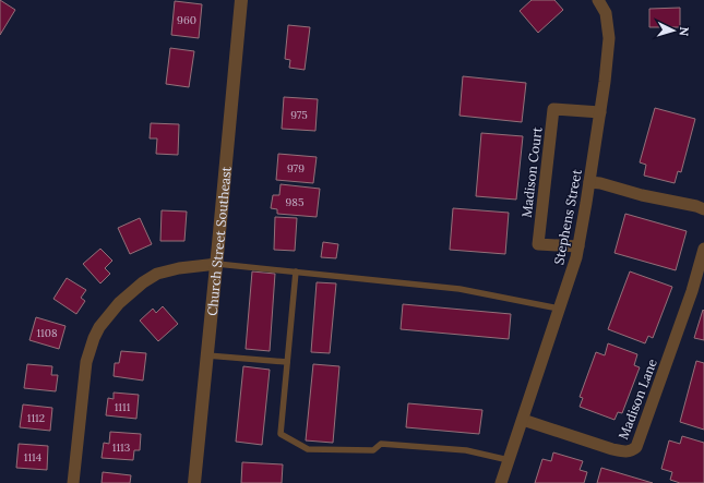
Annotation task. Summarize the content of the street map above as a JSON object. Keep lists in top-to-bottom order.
{
  "streets": {
    "street": [
      "Madison Court",
      "Stephens Street",
      "Church Street Southeast",
      "Madison Lane"
    ]
  },
  "crossings": [
    ["Madison Court", "Stephens Street"],
    ["Stephens Street", "Madison Lane"]
  ],
  "house_numbers": [
    "960",
    "975",
    "979",
    "985",
    "1108",
    "1111",
    "1112",
    "1113",
    "1114"
  ],
  "north": "right"
}
